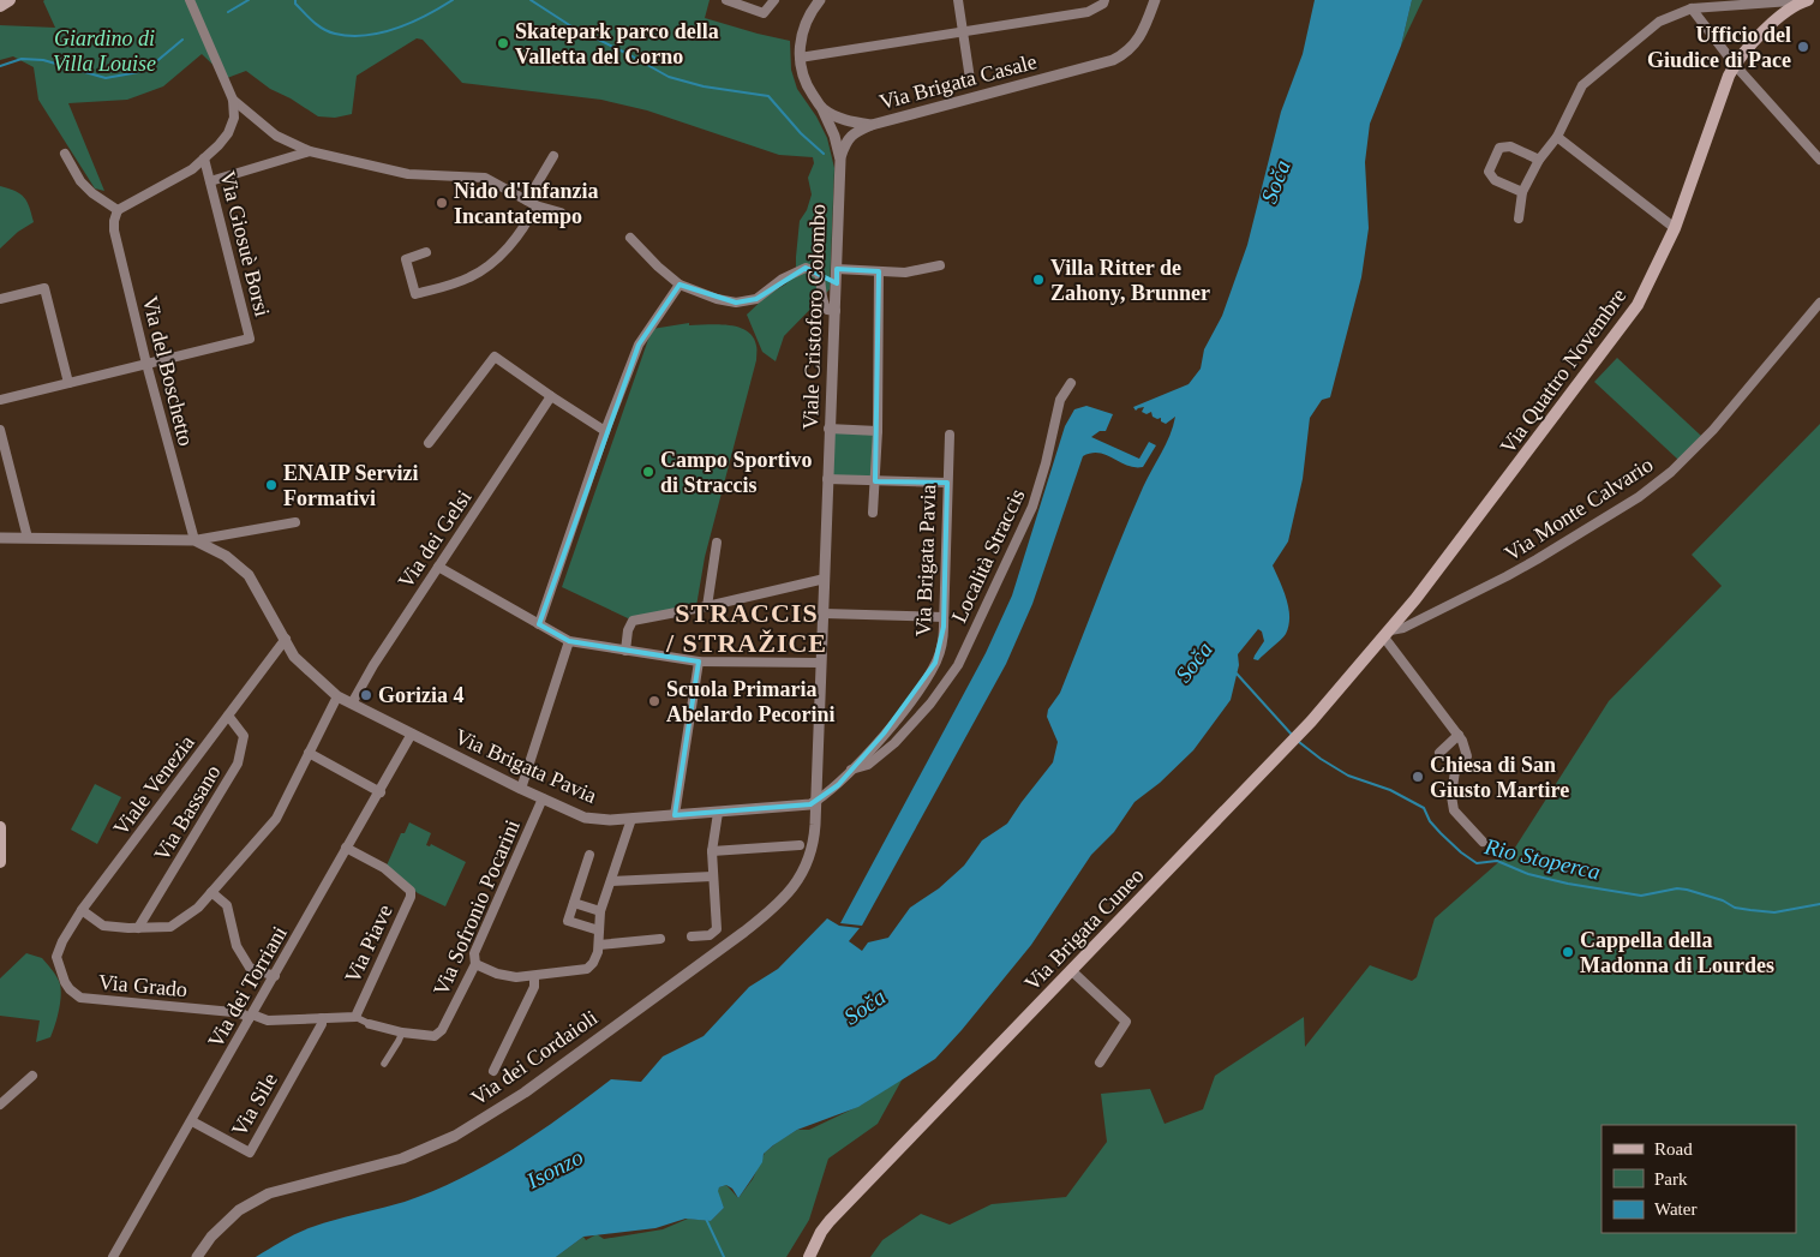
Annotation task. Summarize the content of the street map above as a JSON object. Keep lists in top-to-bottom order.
{
  "streets": {
    "main road": ["Via Quattro Novembre", "Via Brigata Cuneo"],
    "street": [
      "Via Brigata Casale",
      "Via Giosuè Borsi",
      "Viale Cristoforo Colombo",
      "Via del Boschetto",
      "Via Monte Calvario",
      "Via dei Gelsi",
      "Località Straccis",
      "Via Brigata Pavia",
      "Viale Venezia",
      "Via Bassano",
      "Via Sofronio Pocarini",
      "Via Piave",
      "Via Grado",
      "Via dei Torriani",
      "Via dei Cordaioli",
      "Via Sile"
    ]
  },
  "crossings": [
    ["Via Brigata Casale", "Viale Cristoforo Colombo"],
    ["Via Giosuè Borsi", "Via del Boschetto"],
    ["Viale Cristoforo Colombo", "Via Brigata Pavia"],
    ["Viale Cristoforo Colombo", "Via dei Cordaioli"],
    ["Via del Boschetto", "Via Brigata Pavia"],
    ["Via Quattro Novembre", "Via Monte Calvario"],
    ["Via Quattro Novembre", "Via Brigata Cuneo"],
    ["Via Monte Calvario", "Via Brigata Cuneo"],
    ["Via dei Gelsi", "Via Brigata Pavia"],
    ["Località Straccis", "Via Brigata Pavia"],
    ["Via Brigata Pavia", "Viale Venezia"],
    ["Via Brigata Pavia", "Via Sofronio Pocarini"],
    ["Via Brigata Pavia", "Via dei Torriani"],
    ["Via Brigata Pavia", "Via dei Cordaioli"],
    ["Viale Venezia", "Via Bassano"],
    ["Viale Venezia", "Via Grado"],
    ["Via Sofronio Pocarini", "Via Piave"],
    ["Via Piave", "Via Grado"],
    ["Via Piave", "Via dei Torriani"],
    ["Via Piave", "Via Sile"],
    ["Via Grado", "Via dei Torriani"],
    ["Via dei Torriani", "Via Sile"]
  ],
  "districts": ["STRACCIS / STRAŽICE"],
  "water": ["Soča", "Rio Stoperca", "Isonzo"],
  "parks": ["Giardino di Villa Louise"],
  "places": [
    "Skatepark parco della Valletta del Corno",
    "Ufficio del Giudice di Pace",
    "Nido d'Infanzia Incantatempo",
    "Villa Ritter de Zahony, Brunner",
    "Campo Sportivo di Straccis",
    "ENAIP Servizi Formativi",
    "Gorizia 4",
    "Scuola Primaria Abelardo Pecorini",
    "Chiesa di San Giusto Martire",
    "Cappella della Madonna di Lourdes"
  ],
  "legend": ["Road", "Park", "Water"]
}
